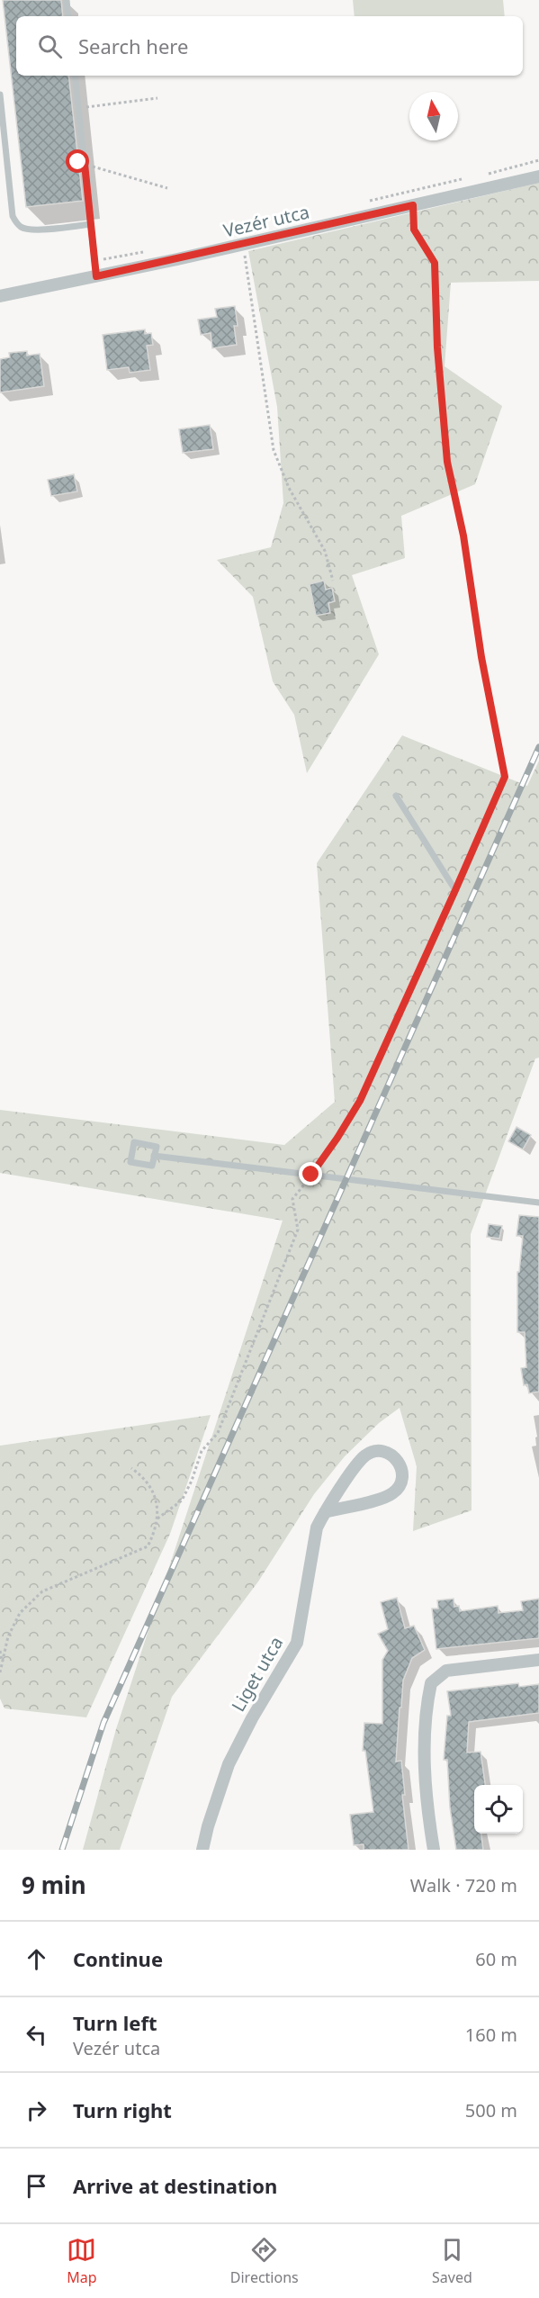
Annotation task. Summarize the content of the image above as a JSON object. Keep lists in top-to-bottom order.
{
  "streets": {
    "street": ["Vezér utca", "Liget utca"]
  },
  "north": "top",
  "page": {
    "search": "Search here",
    "heading": ["9 min", "Walk · 720 m"],
    "list": [
      ["Continue", "60 m"],
      ["Turn left", "Vezér utca", "160 m"],
      ["Turn right", "500 m"],
      "Arrive at destination"
    ],
    "nav": ["Map", "Directions", "Saved"]
  }
}
